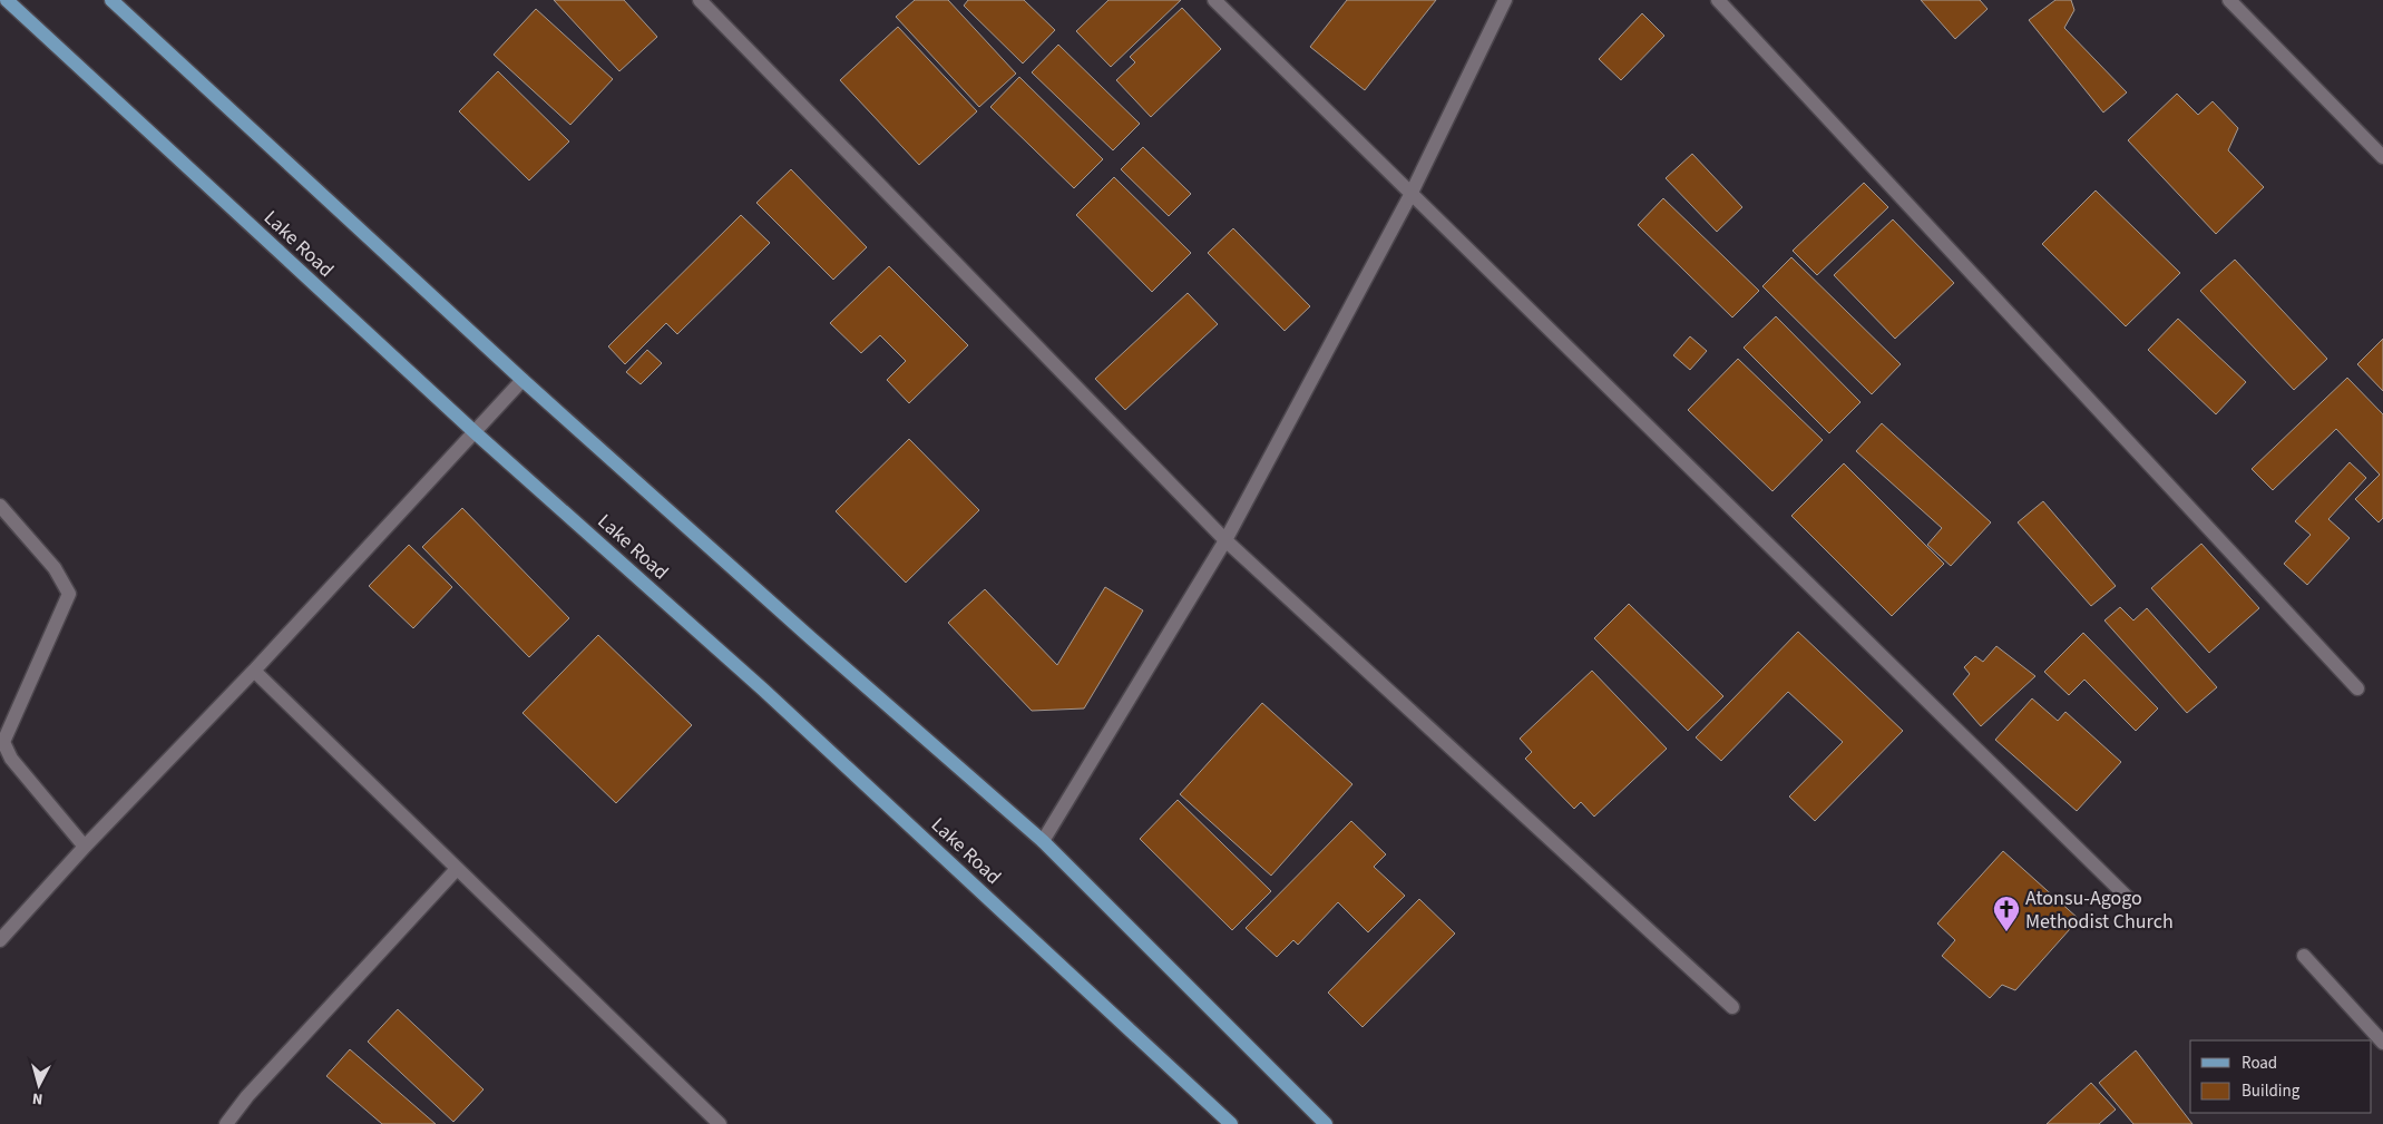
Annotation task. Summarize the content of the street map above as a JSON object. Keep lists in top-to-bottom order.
{
  "streets": {
    "main road": ["Lake Road"]
  },
  "places": {
    "church": ["Atonsu-Agogo Methodist Church"]
  },
  "legend": ["Road", "Building"],
  "north": "bottom"
}
